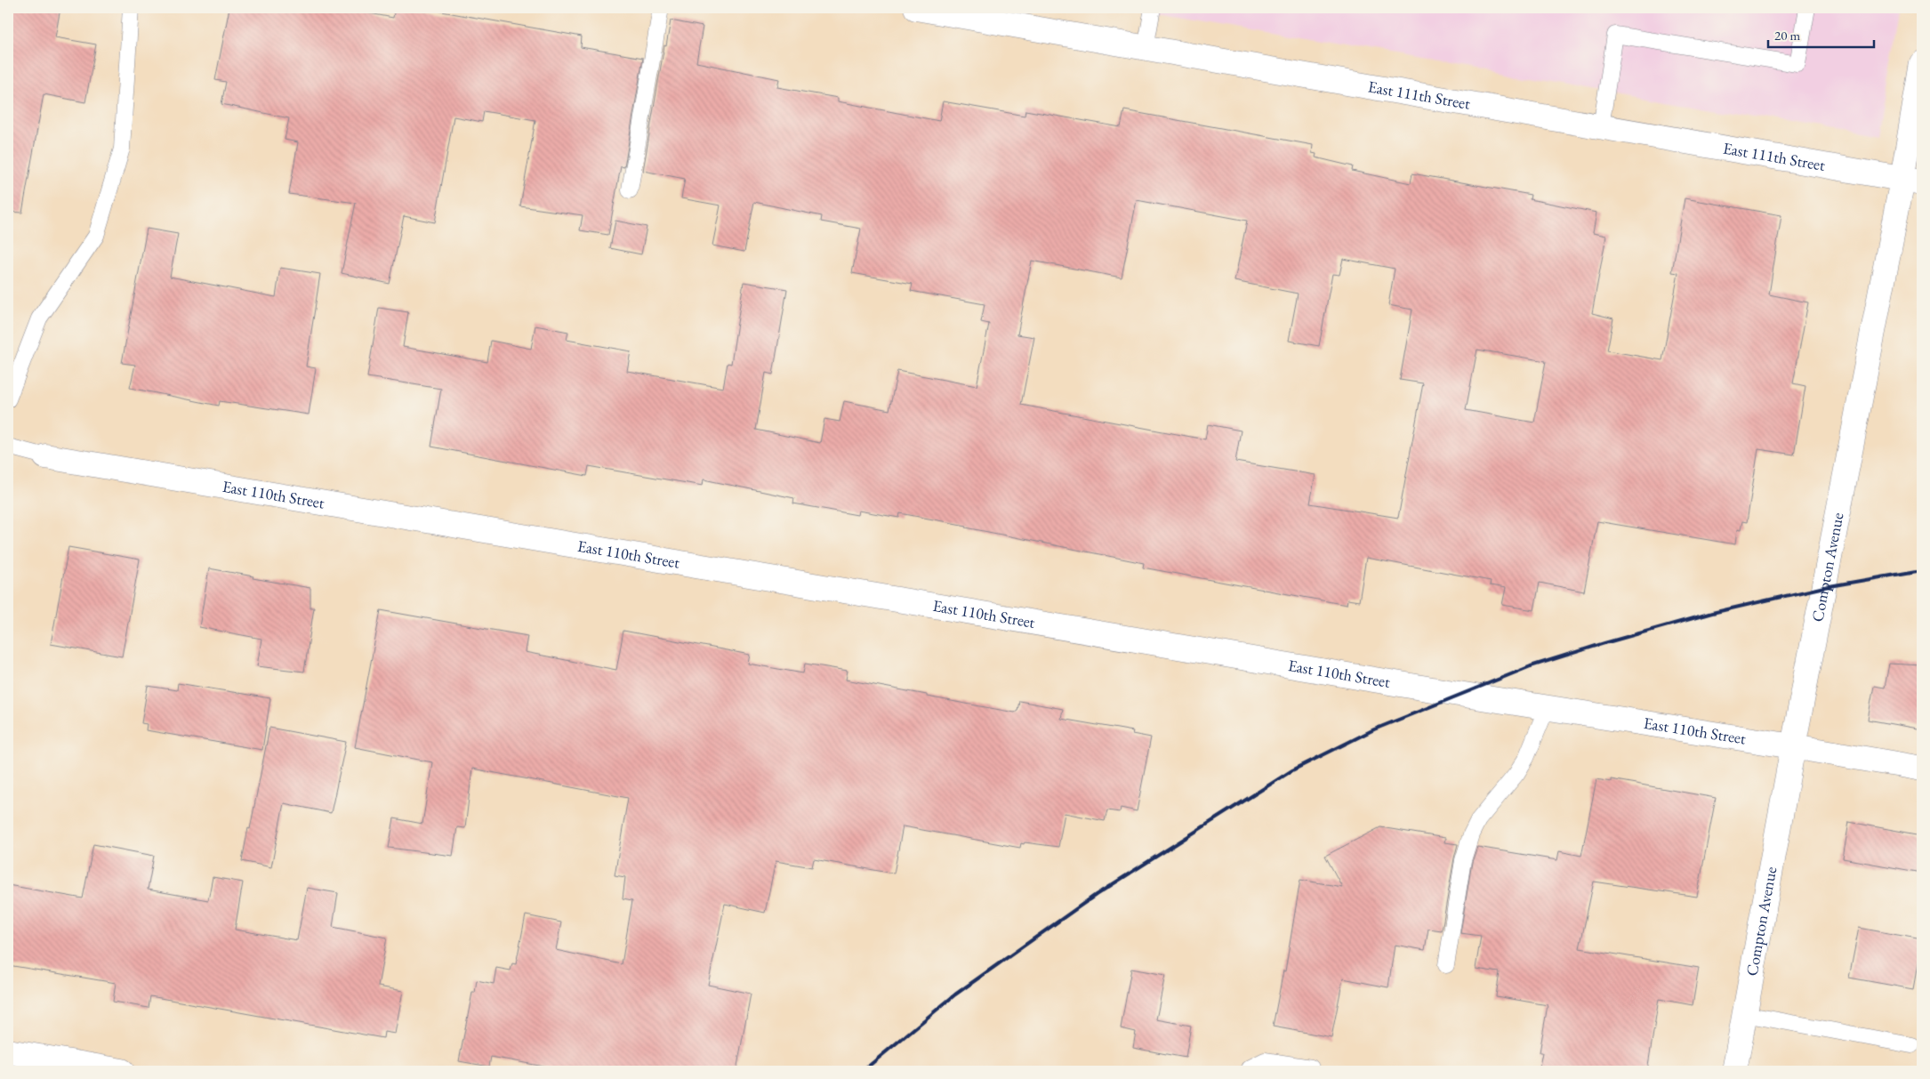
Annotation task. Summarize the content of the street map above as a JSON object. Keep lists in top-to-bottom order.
{
  "streets": {
    "street": ["East 111th Street", "East 110th Street", "Compton Avenue"]
  },
  "crossings": [
    ["East 111th Street", "Compton Avenue"],
    ["East 110th Street", "Compton Avenue"]
  ],
  "scale_bar": "20 m"
}
